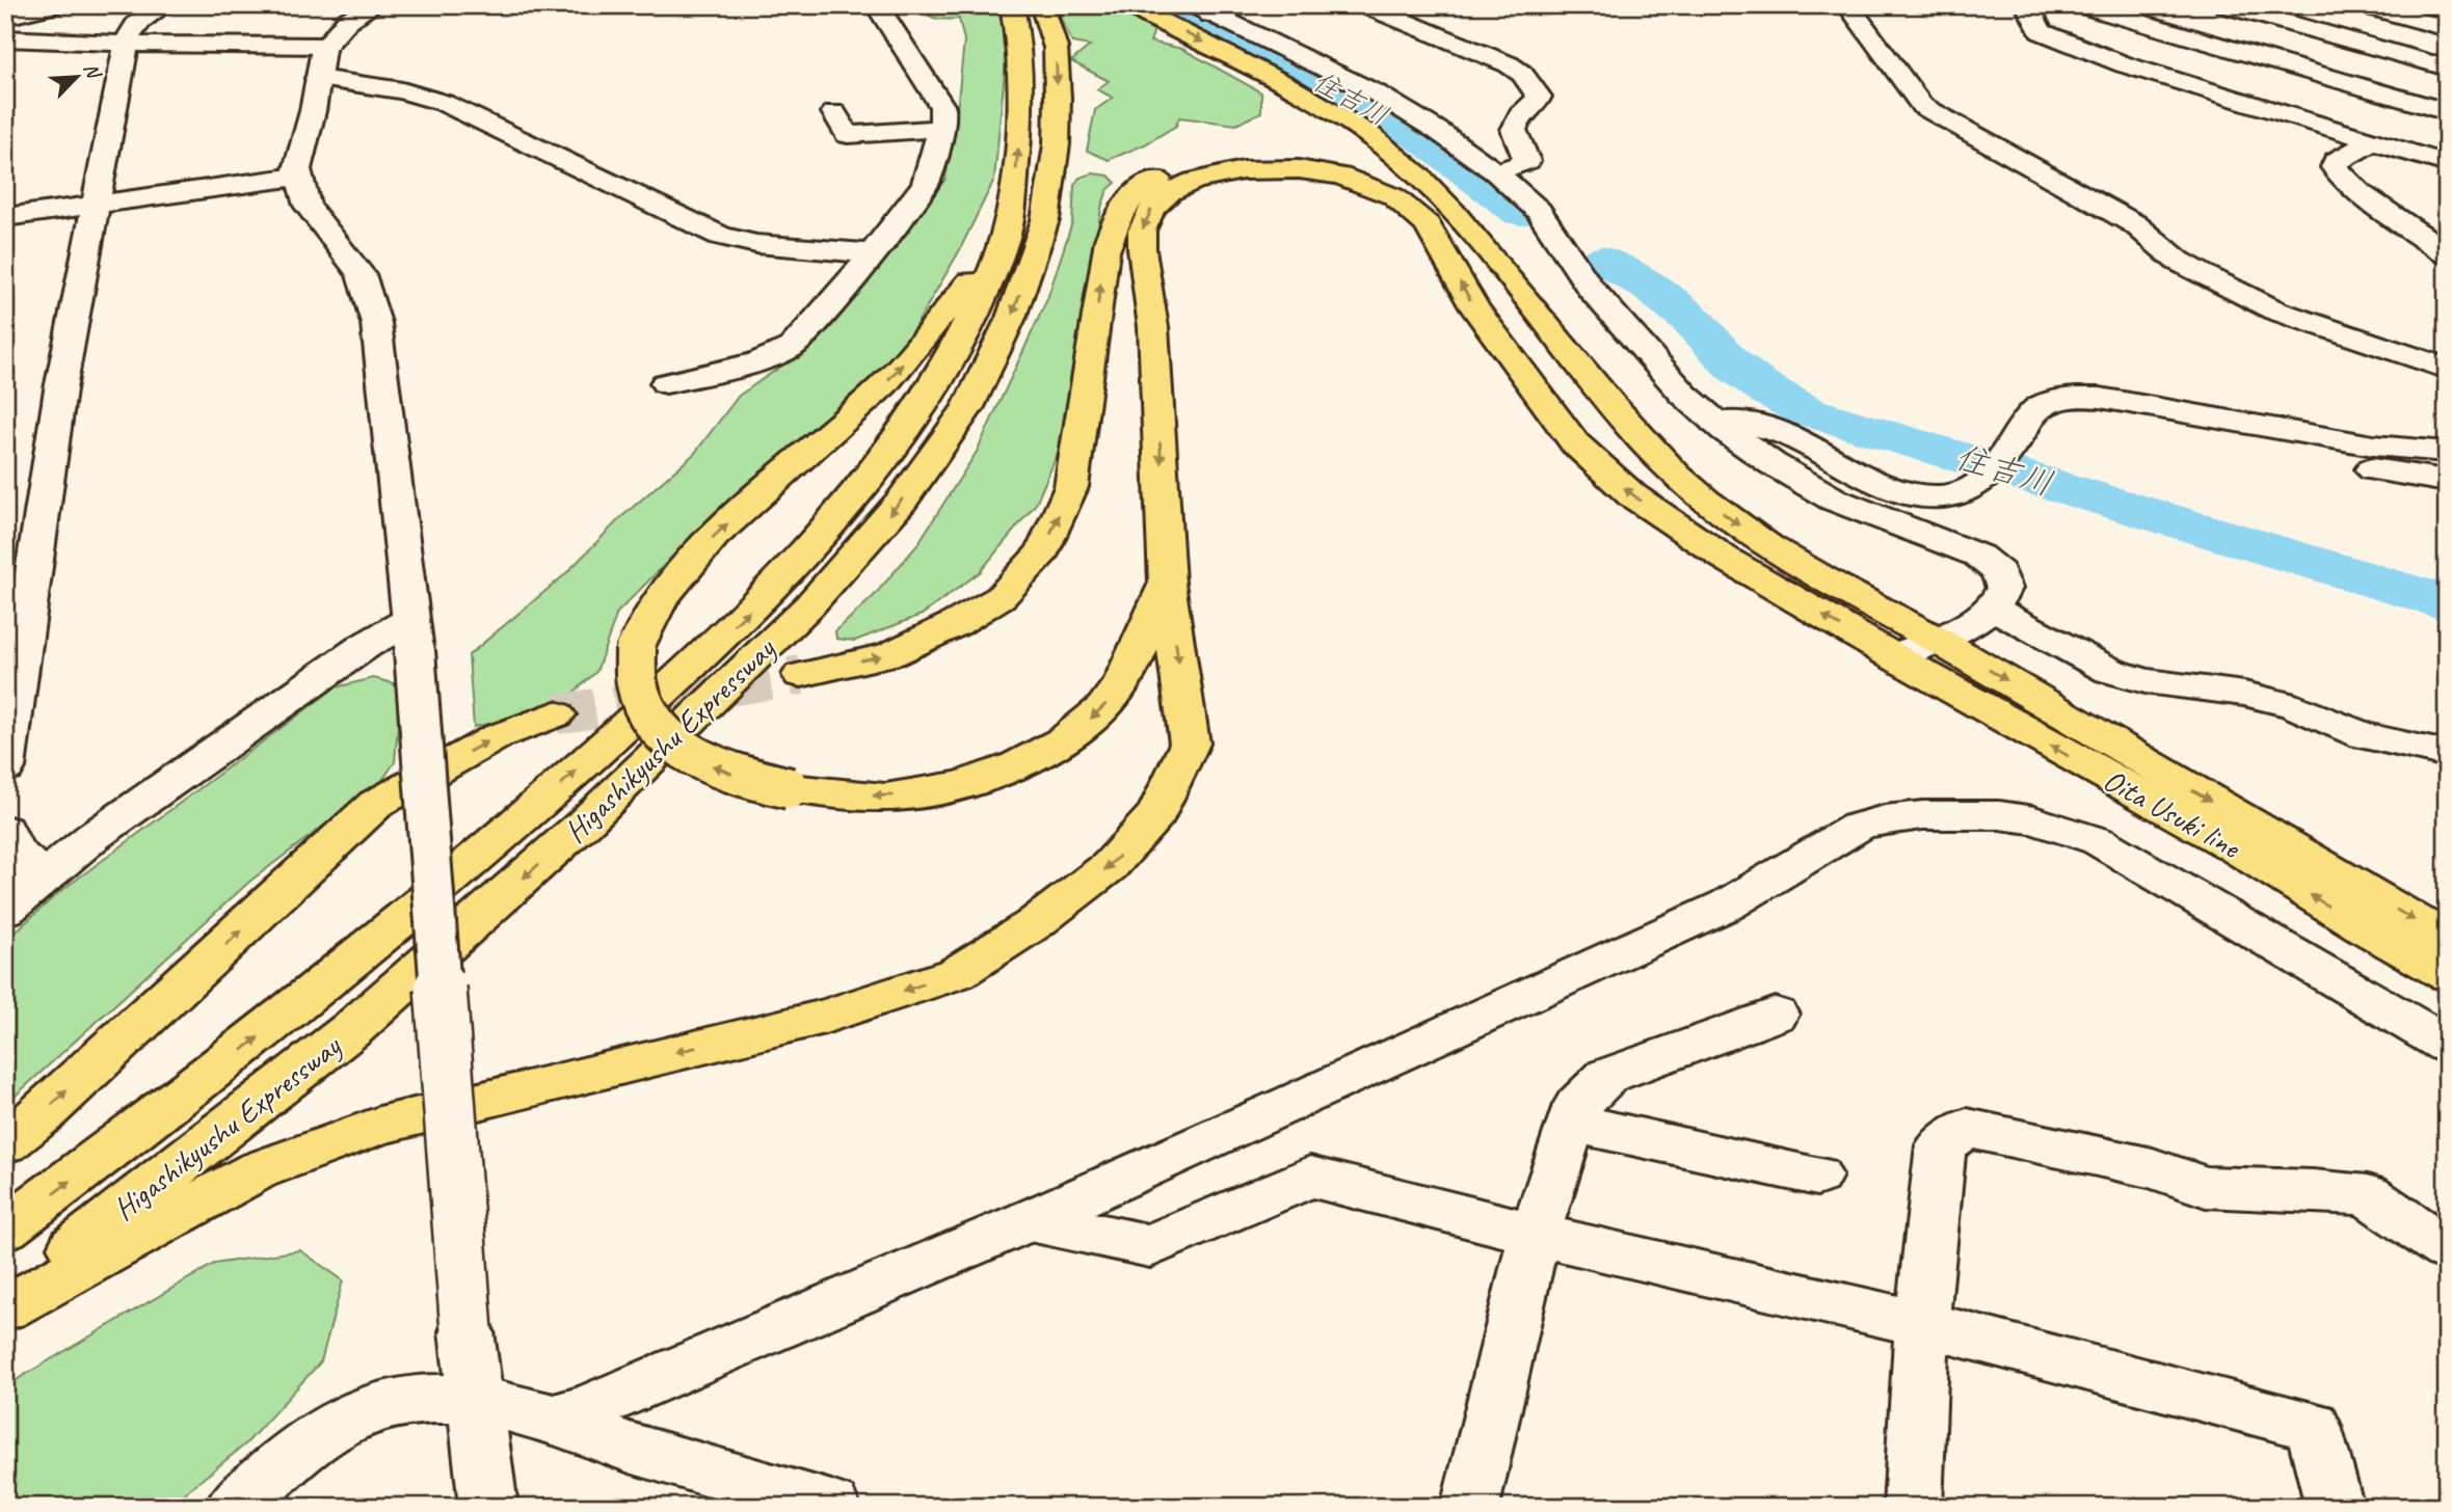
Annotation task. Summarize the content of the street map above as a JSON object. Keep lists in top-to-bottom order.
{
  "streets": {
    "main road": ["Higashikyushu Expressway", "Oita Usuki line"]
  },
  "water": ["住吉川"],
  "north": "top right"
}
